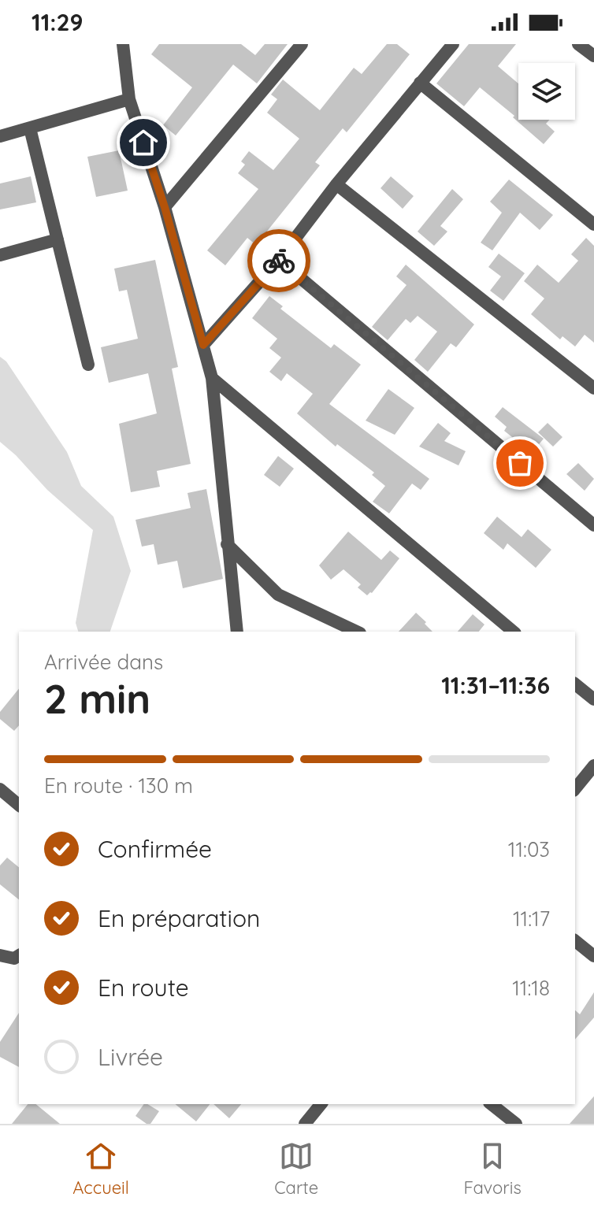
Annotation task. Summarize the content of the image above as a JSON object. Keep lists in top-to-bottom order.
{
  "page": {
    "status": "11:29",
    "heading": ["2 min", "Arrivée dans", "11:31–11:36"],
    "bar": "En route · 130 m",
    "list": [
      ["Confirmée", "11:03"],
      ["En préparation", "11:17"],
      ["En route", "11:18"],
      "Livrée"
    ],
    "tabs": ["Accueil", "Carte", "Favoris"]
  }
}
